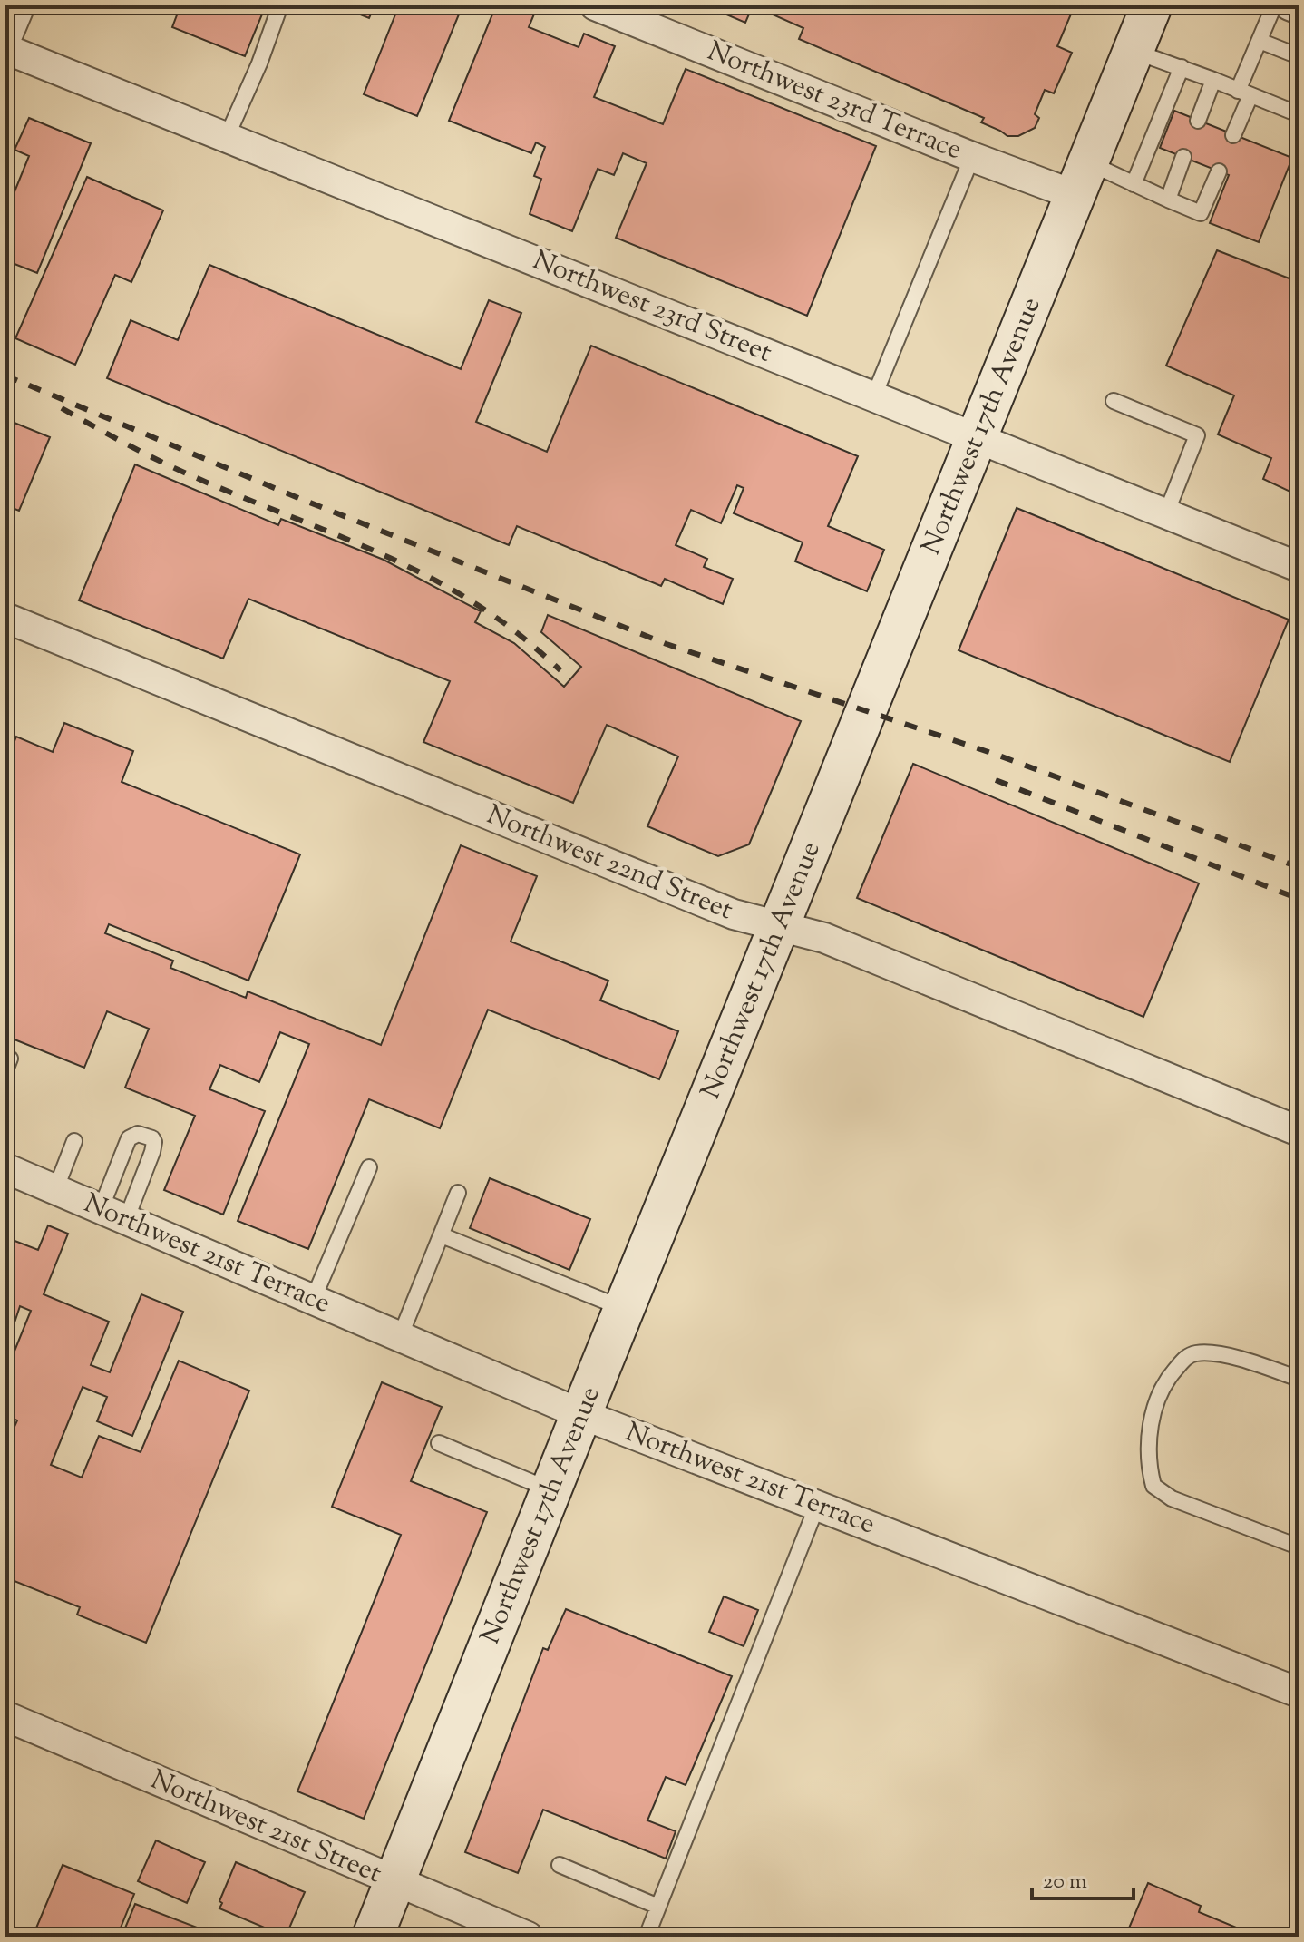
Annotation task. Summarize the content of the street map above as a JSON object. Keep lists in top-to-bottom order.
{
  "streets": {
    "main road": ["Northwest 17th Avenue"],
    "street": [
      "Northwest 23rd Terrace",
      "Northwest 23rd Street",
      "Northwest 22nd Street",
      "Northwest 21st Terrace",
      "Northwest 21st Street"
    ]
  },
  "crossings": [
    ["Northwest 23rd Terrace", "Northwest 17th Avenue"],
    ["Northwest 23rd Street", "Northwest 17th Avenue"],
    ["Northwest 17th Avenue", "Northwest 22nd Street"],
    ["Northwest 17th Avenue", "Northwest 21st Terrace"],
    ["Northwest 17th Avenue", "Northwest 21st Street"]
  ],
  "scale_bar": "20 m"
}
